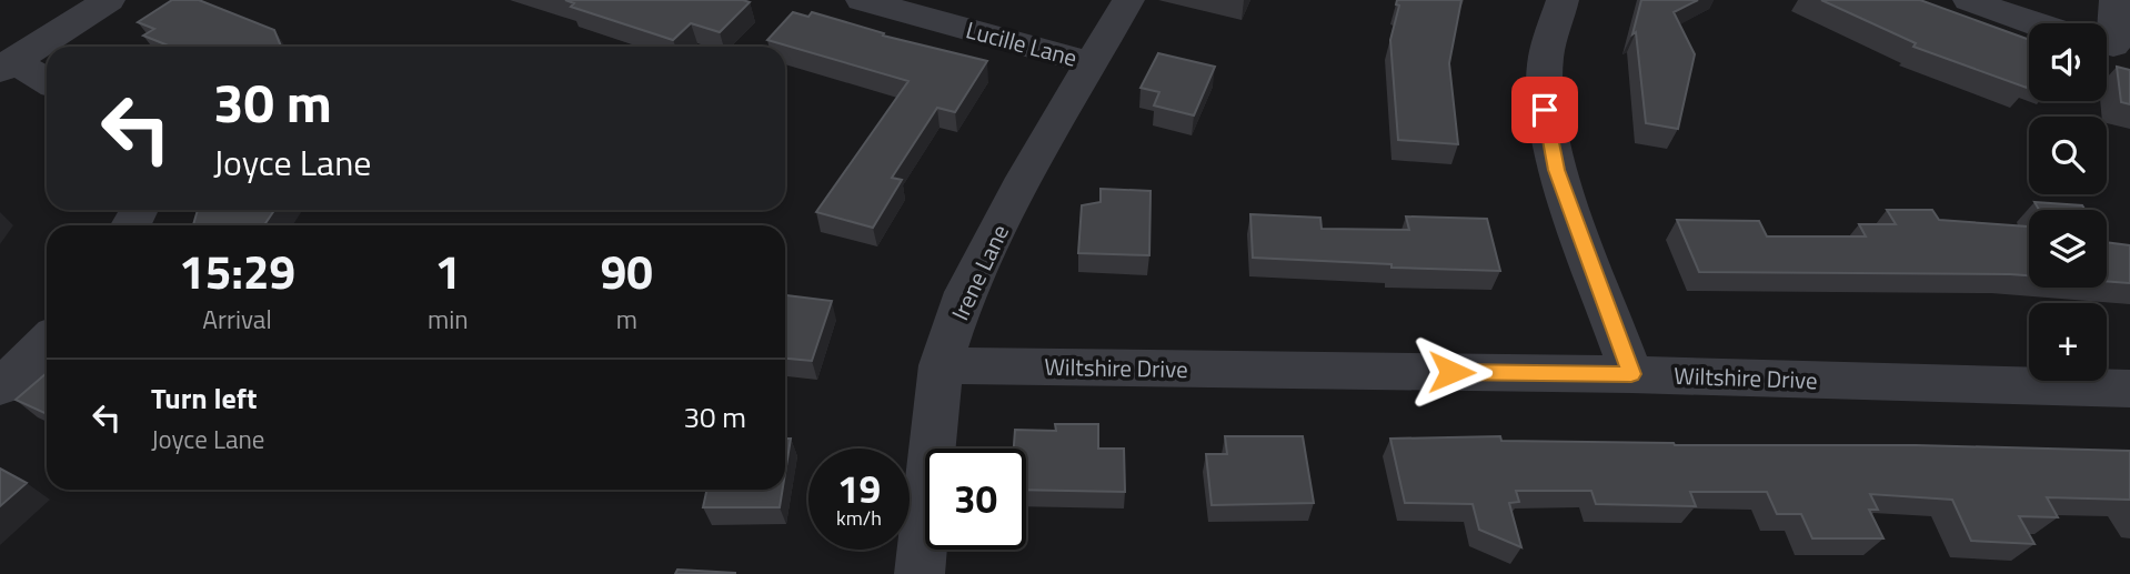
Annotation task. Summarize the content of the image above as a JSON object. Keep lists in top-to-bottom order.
{
  "streets": {
    "street": ["Lucille Lane", "Irene Lane", "Wiltshire Drive"]
  },
  "crossings": [
    ["Lucille Lane", "Irene Lane"],
    ["Irene Lane", "Wiltshire Drive"]
  ],
  "page": {
    "map_buttons": "+",
    "turn": ["30 m", "Joyce Lane"],
    "eta": [
      "15:29",
      "Arrival",
      "1",
      "min",
      "90",
      "m"
    ],
    "list": [
      {
        "name": "Turn left",
        "note": "Joyce Lane",
        "value": "30 m"
      }
    ],
    "speed": "19 km/h",
    "limit": "30"
  }
}
